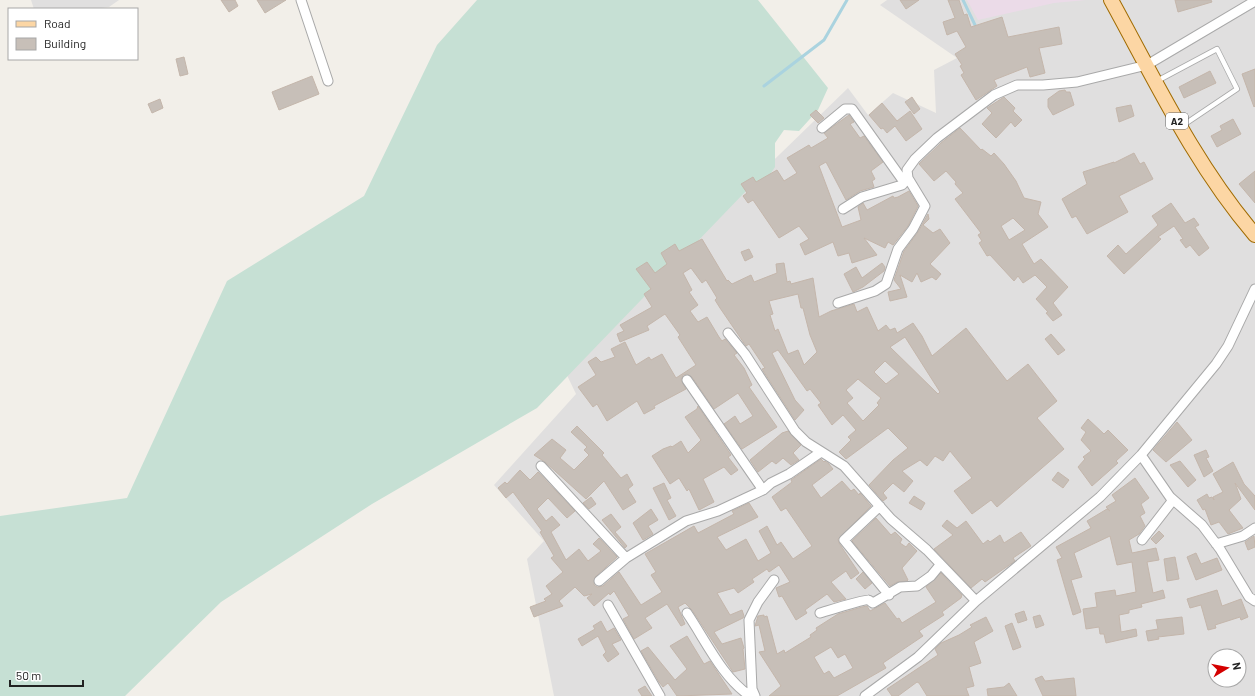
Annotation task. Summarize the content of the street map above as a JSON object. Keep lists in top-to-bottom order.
{
  "streets": {
    "main road": ["A2"]
  },
  "legend": ["Road", "Building"],
  "scale_bar": "50 m",
  "north": "right"
}
